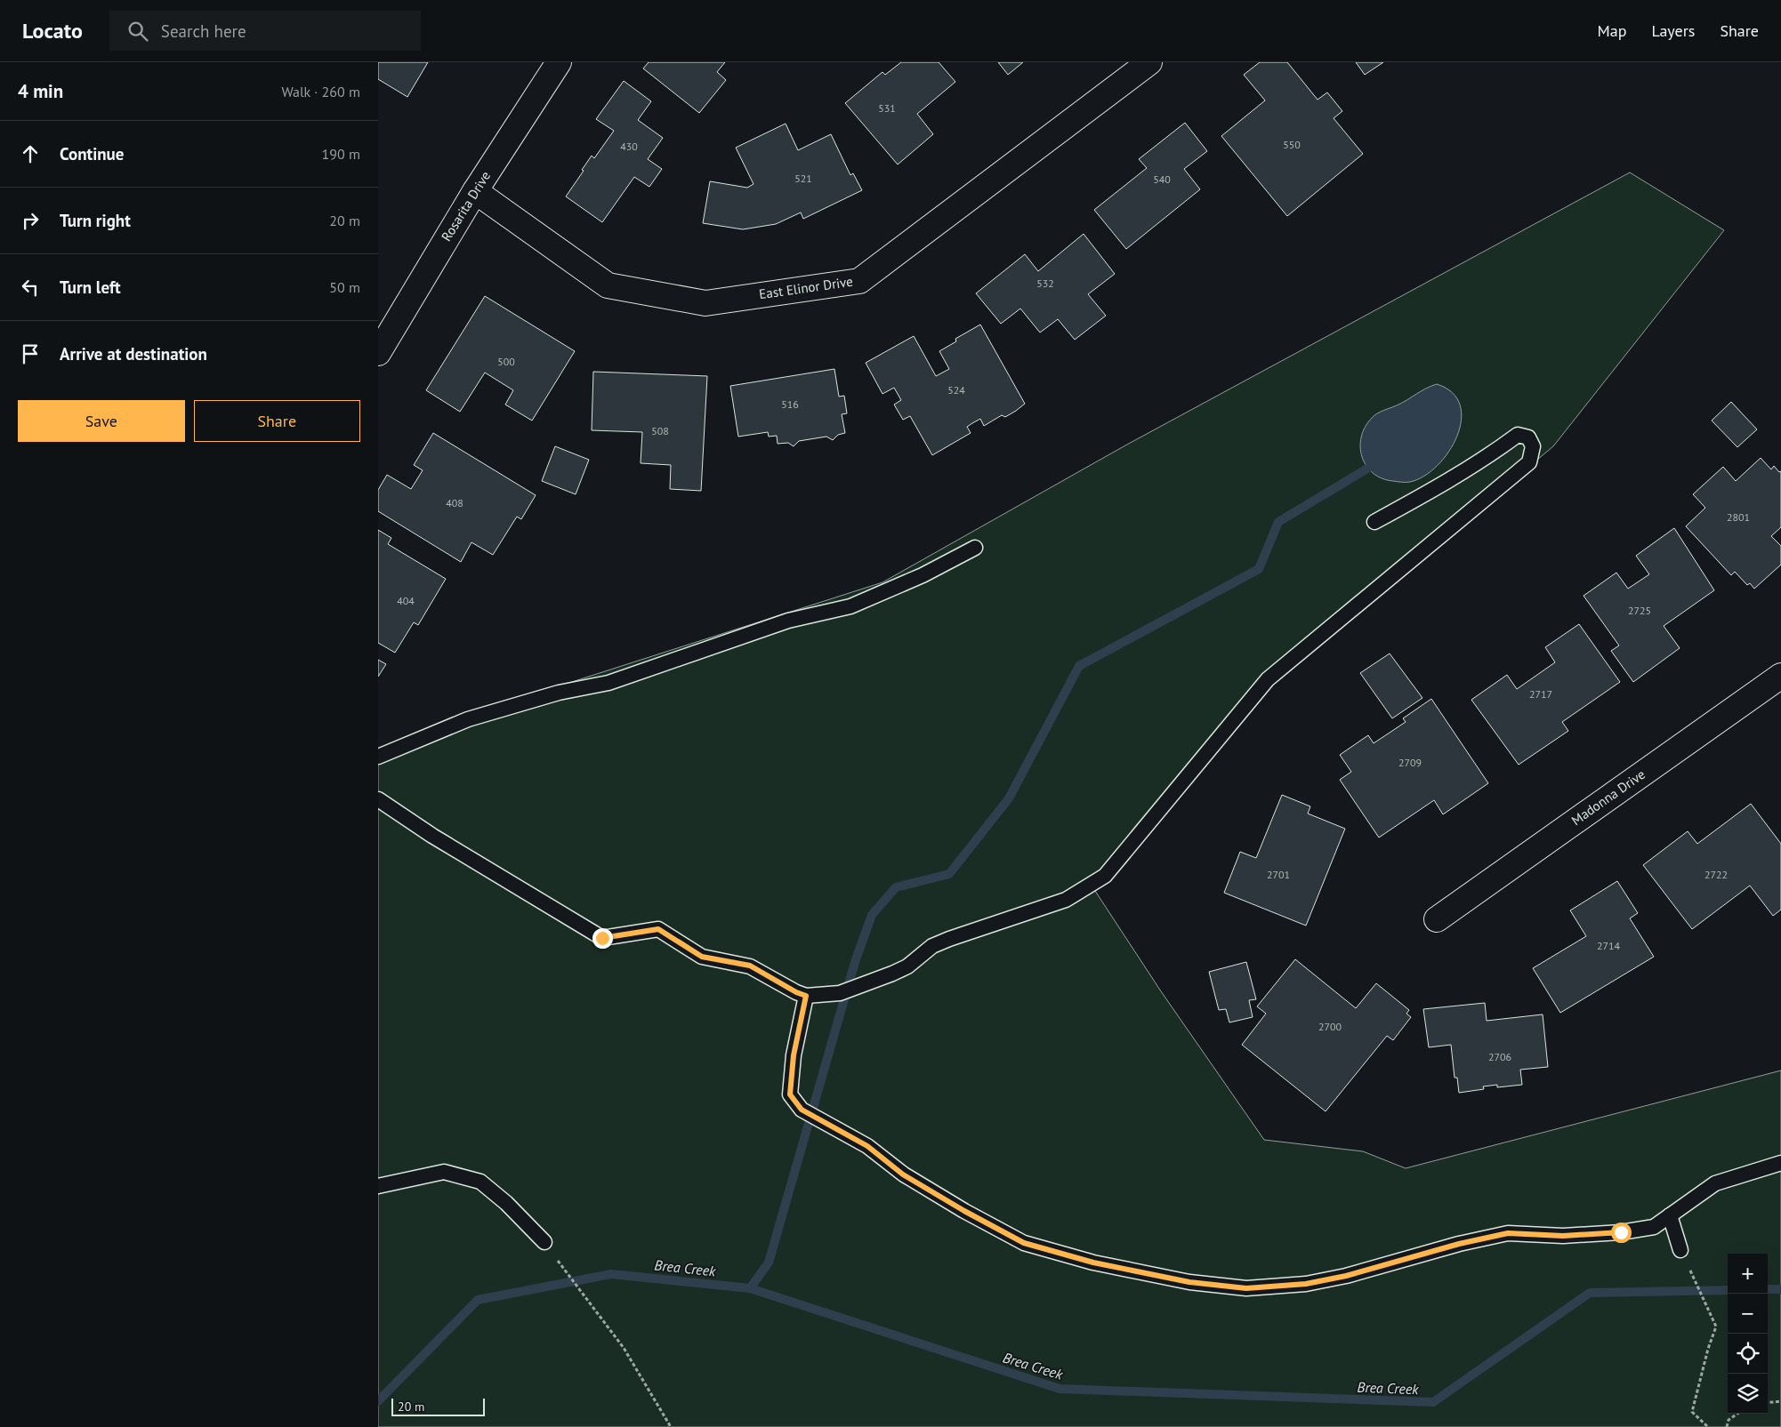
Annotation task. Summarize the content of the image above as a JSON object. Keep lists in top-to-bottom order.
{
  "streets": {
    "street": ["Rosarita Drive", "East Elinor Drive", "Madonna Drive"]
  },
  "crossings": [
    ["Rosarita Drive", "East Elinor Drive"]
  ],
  "water": ["Brea Creek"],
  "house_numbers": [
    "531",
    "550",
    "430",
    "521",
    "540",
    "532",
    "500",
    "524",
    "516",
    "508",
    "408",
    "2801",
    "404",
    "2725",
    "2717",
    "2709",
    "2701",
    "2722",
    "2714",
    "2700",
    "2706"
  ],
  "scale_bar": "20 m",
  "page": {
    "header": "Locato",
    "search": "Search here",
    "nav": ["Map", "Layers", "Share"],
    "heading": ["4 min", "Walk · 260 m"],
    "list": [
      ["Continue", "190 m"],
      ["Turn right", "20 m"],
      ["Turn left", "50 m"],
      "Arrive at destination"
    ],
    "buttons": ["Save", "Share"],
    "map_buttons": ["+", "−"],
    "scale": "20 m"
  }
}
